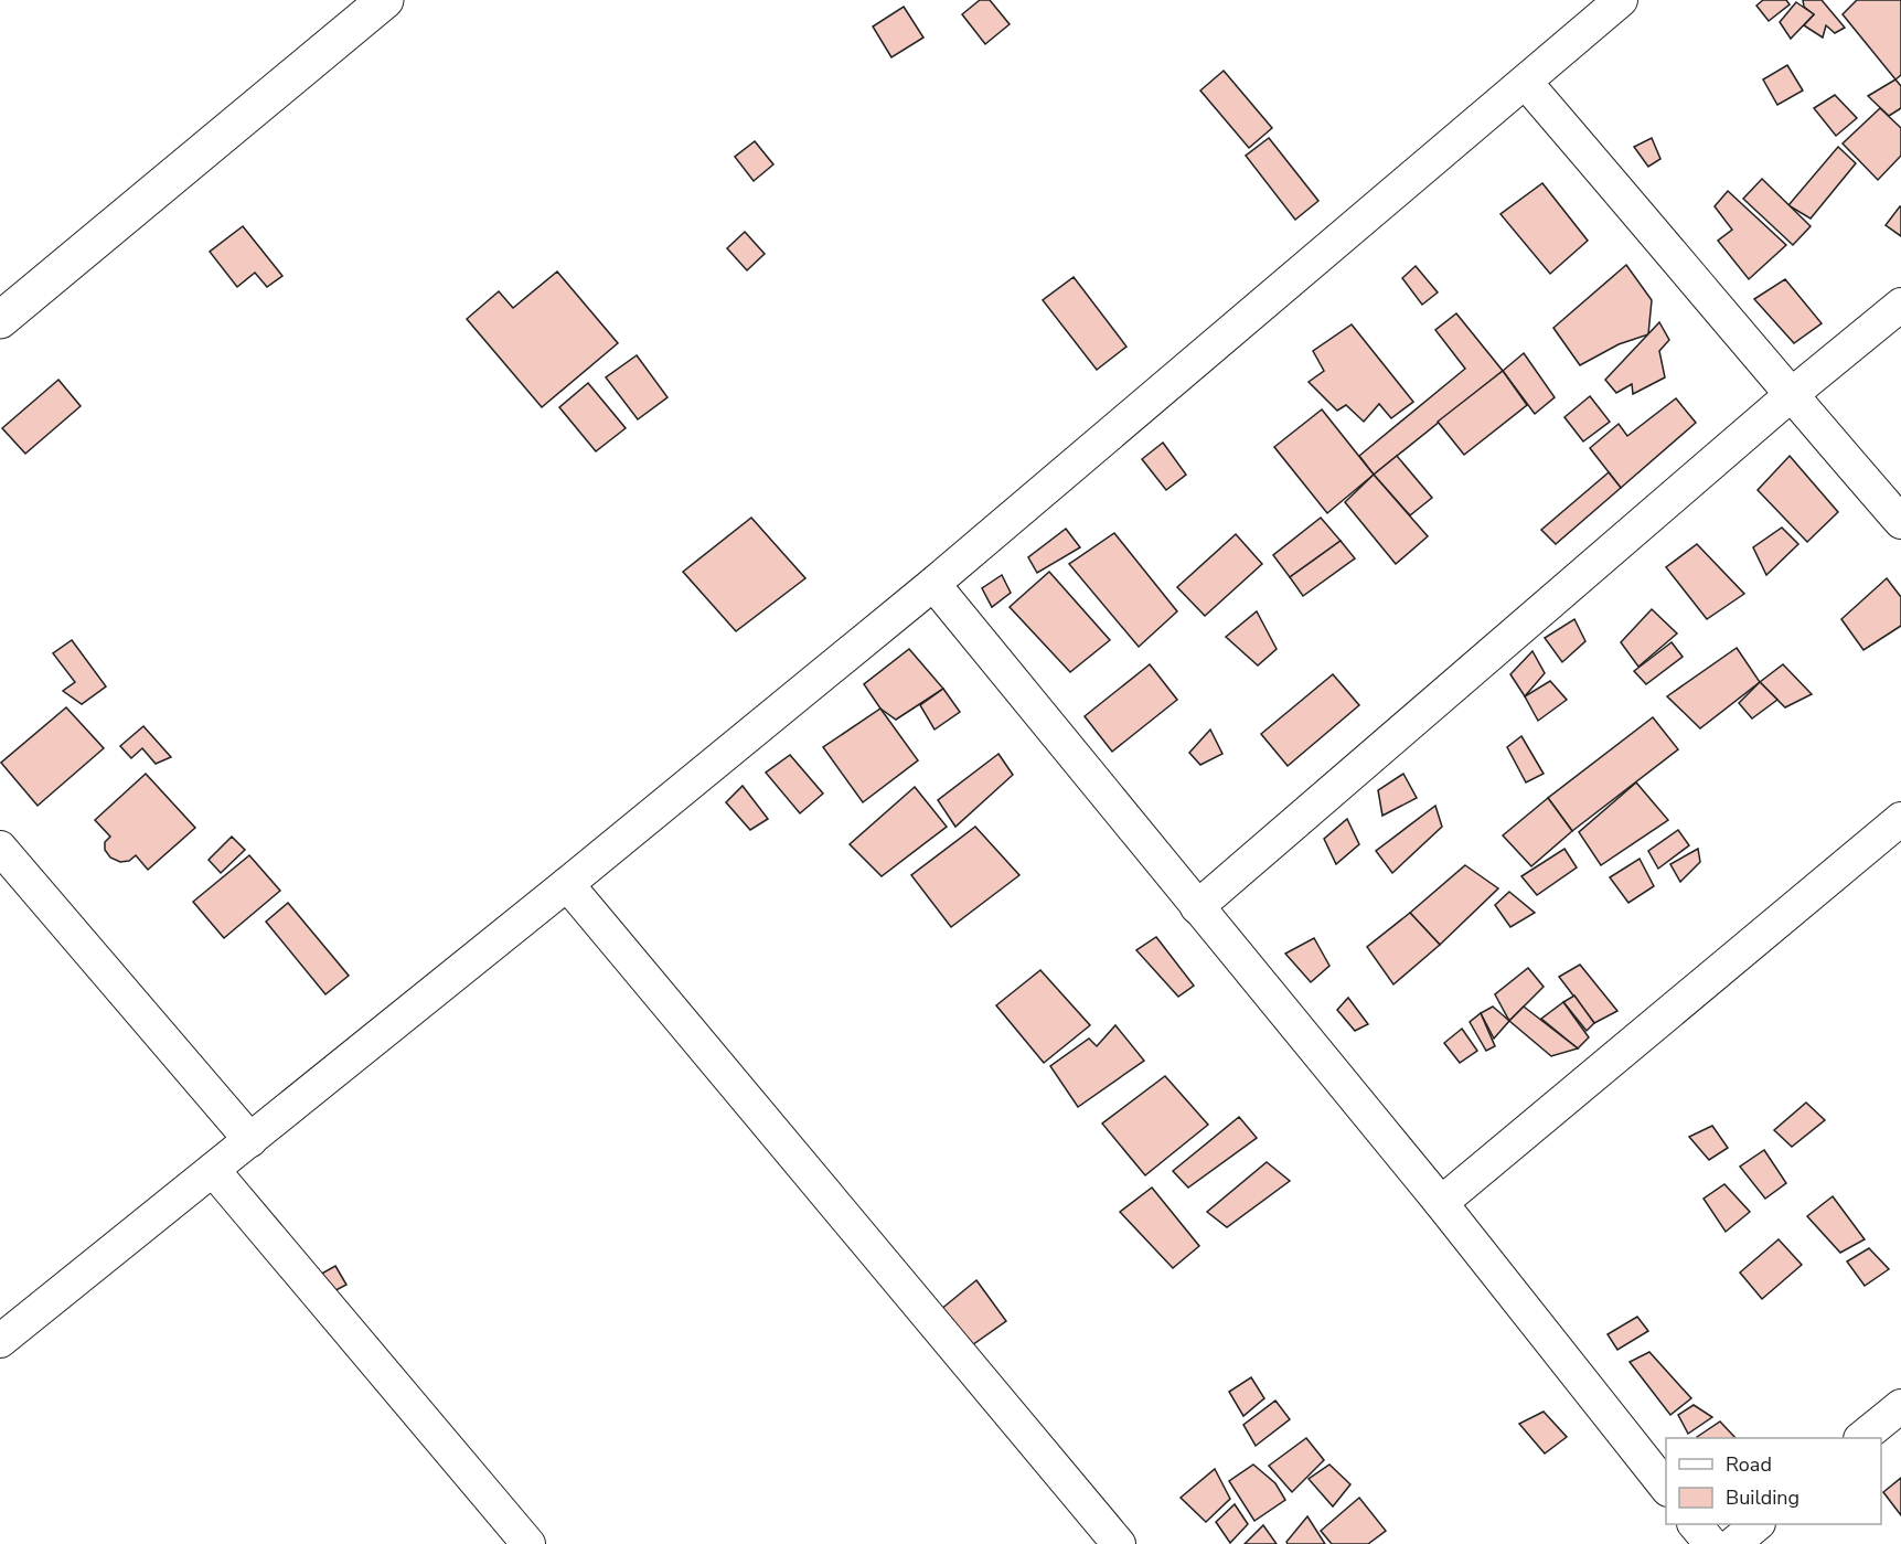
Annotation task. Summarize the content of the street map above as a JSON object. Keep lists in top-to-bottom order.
{
  "legend": ["Road", "Building"]
}
